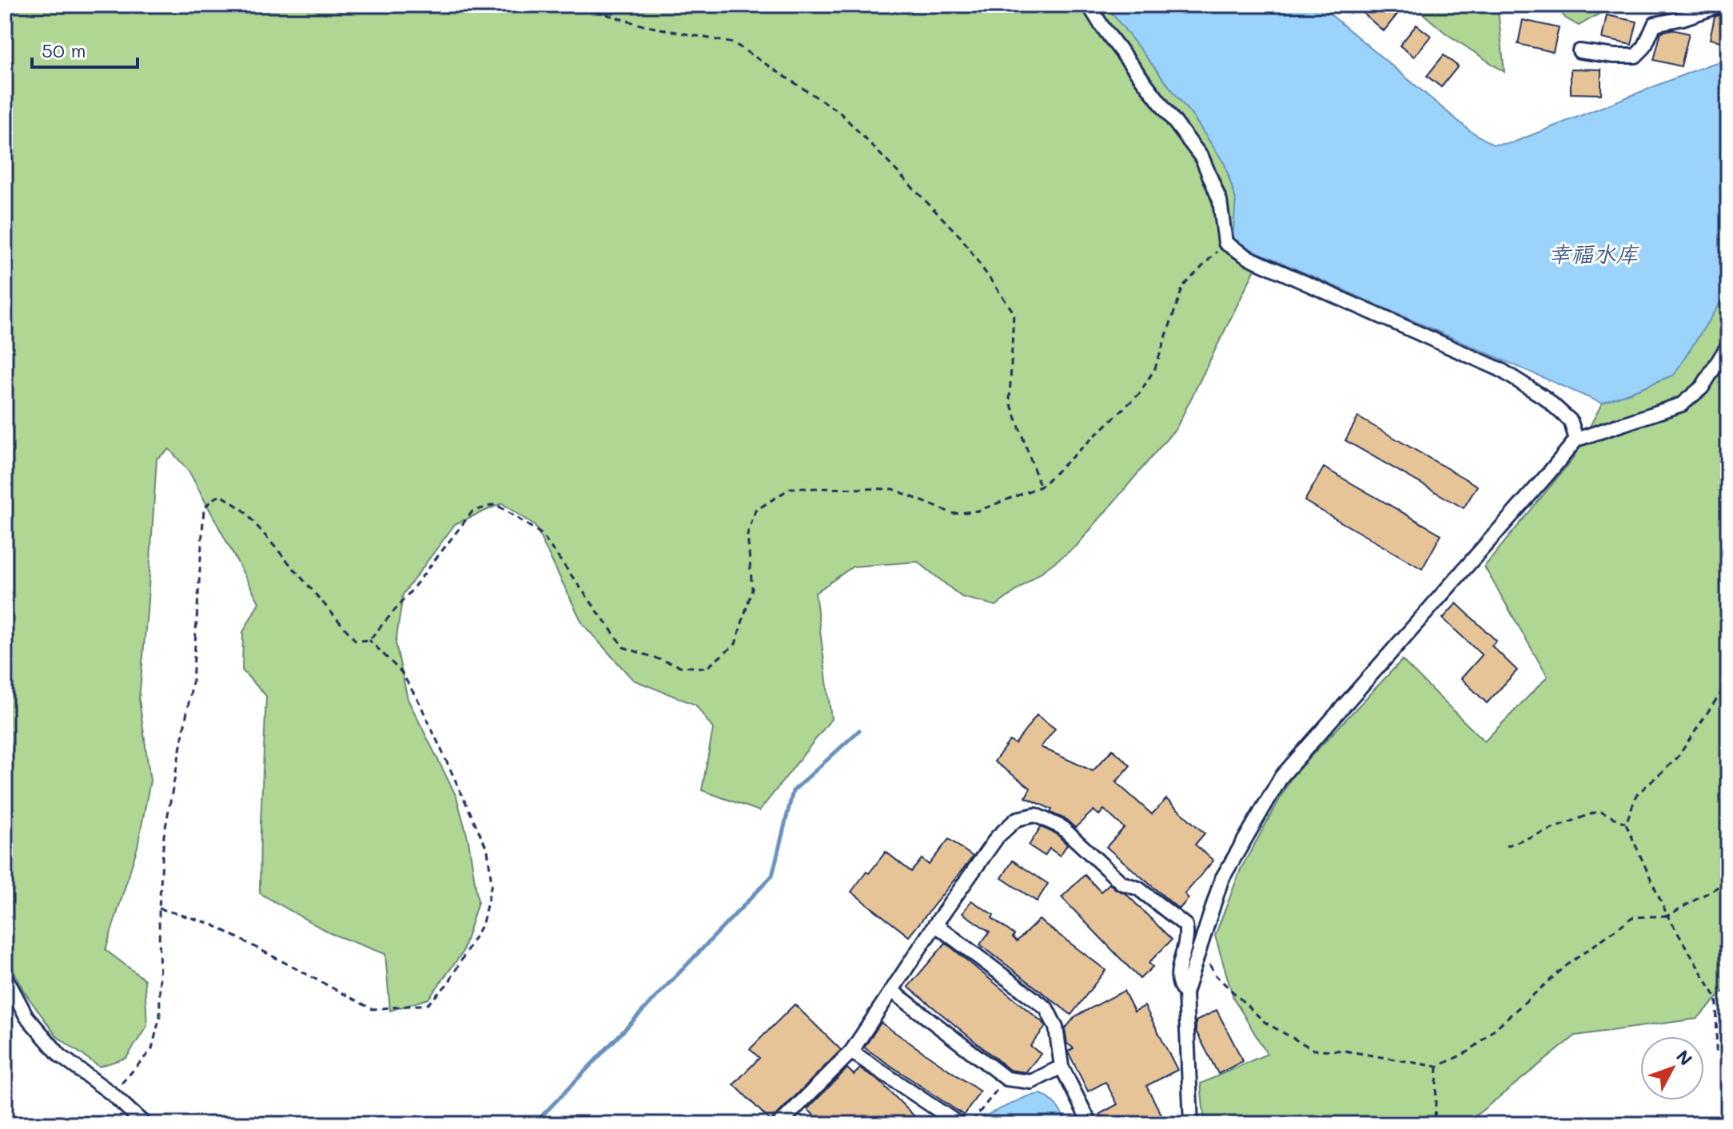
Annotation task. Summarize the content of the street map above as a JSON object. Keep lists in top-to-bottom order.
{
  "water": ["幸福水库"],
  "scale_bar": "50 m",
  "north": "top right"
}
